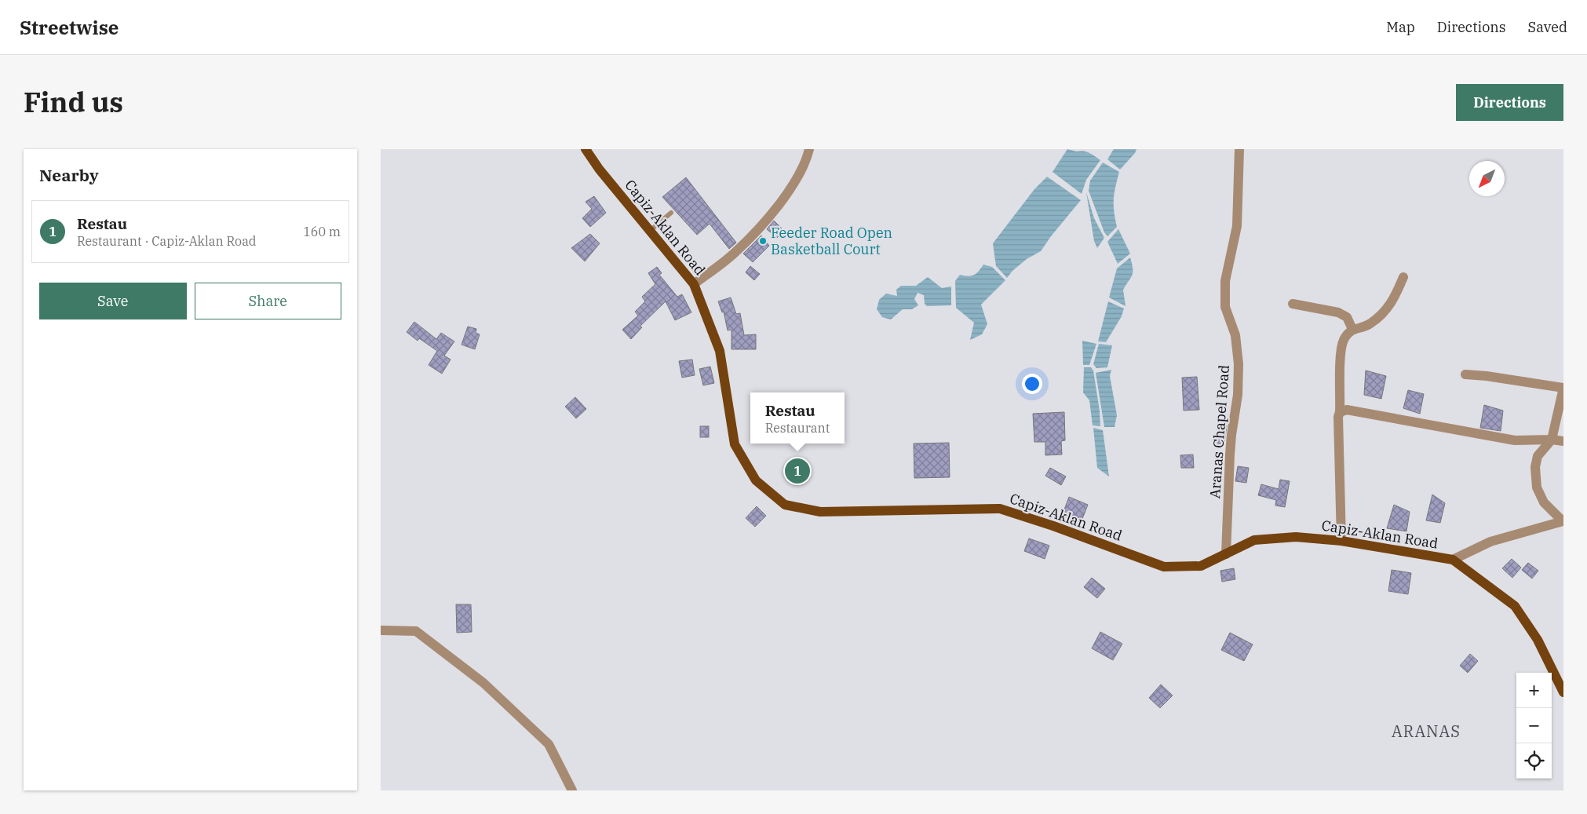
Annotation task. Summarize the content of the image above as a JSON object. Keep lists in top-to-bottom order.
{
  "streets": {
    "main road": ["Capiz-Aklan Road"],
    "street": ["Aranas Chapel Road"]
  },
  "crossings": [
    ["Capiz-Aklan Road", "Aranas Chapel Road"]
  ],
  "districts": ["ARANAS"],
  "places": ["Feeder Road Open Basketball Court"],
  "north": "bottom left",
  "page": {
    "header": "Streetwise",
    "nav": ["Map", "Directions", "Saved"],
    "title": "Find us",
    "buttons": [
      "Directions",
      ["Save", "Share"]
    ],
    "heading": "Nearby",
    "list": [
      {
        "mark": "1",
        "name": "Restau",
        "note": "Restaurant · Capiz-Aklan Road",
        "value": "160 m"
      }
    ],
    "popup": ["Restau", "Restaurant"],
    "pins": "1",
    "map_buttons": ["+", "−"]
  }
}
